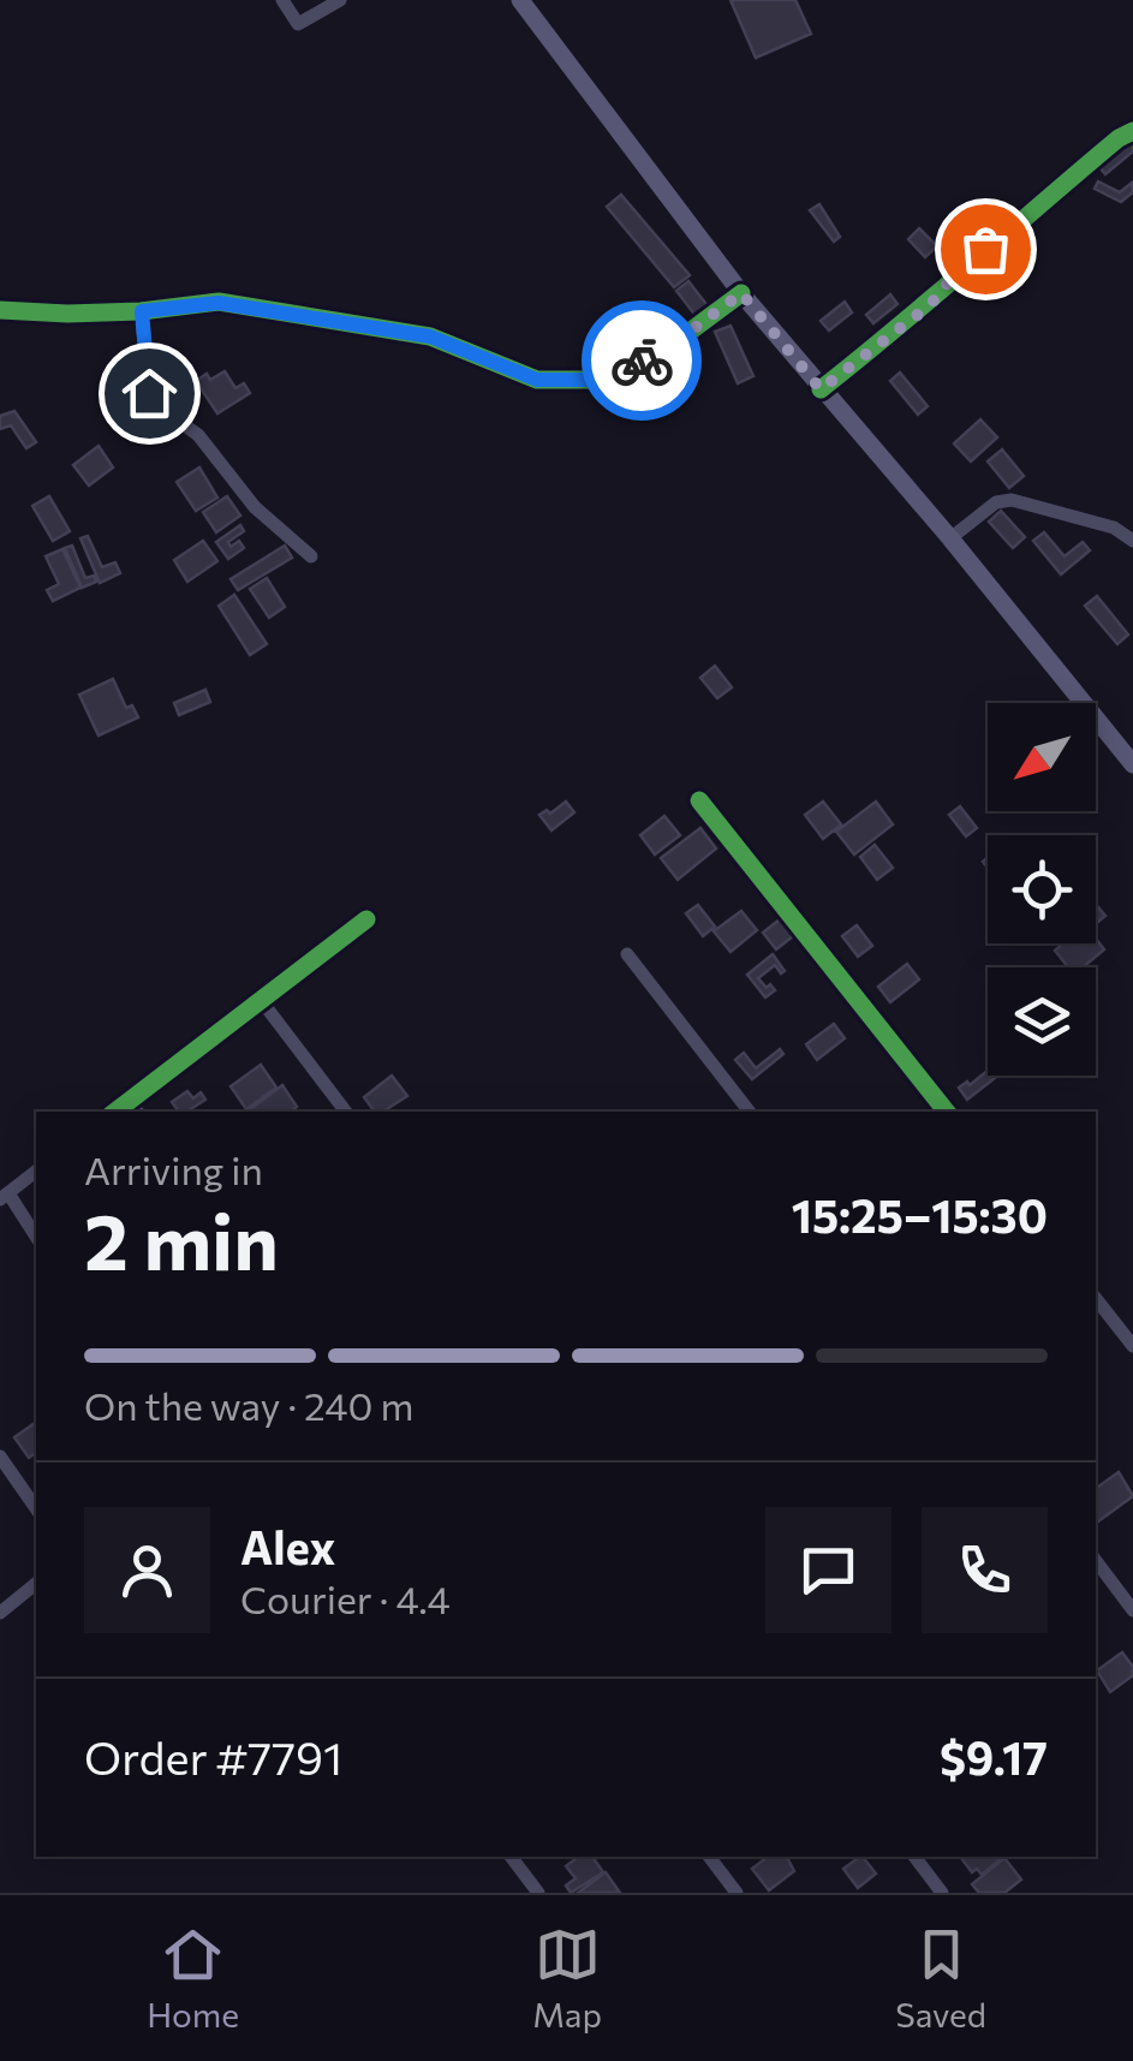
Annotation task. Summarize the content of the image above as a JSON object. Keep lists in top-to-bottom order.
{
  "north": "bottom left",
  "page": {
    "heading": ["2 min", "Arriving in", "15:25–15:30"],
    "panel": [
      "Alex",
      "Courier · 4.4",
      "Order #7791",
      "$9.17"
    ],
    "bar": "On the way · 240 m",
    "tabs": ["Home", "Map", "Saved"]
  }
}
